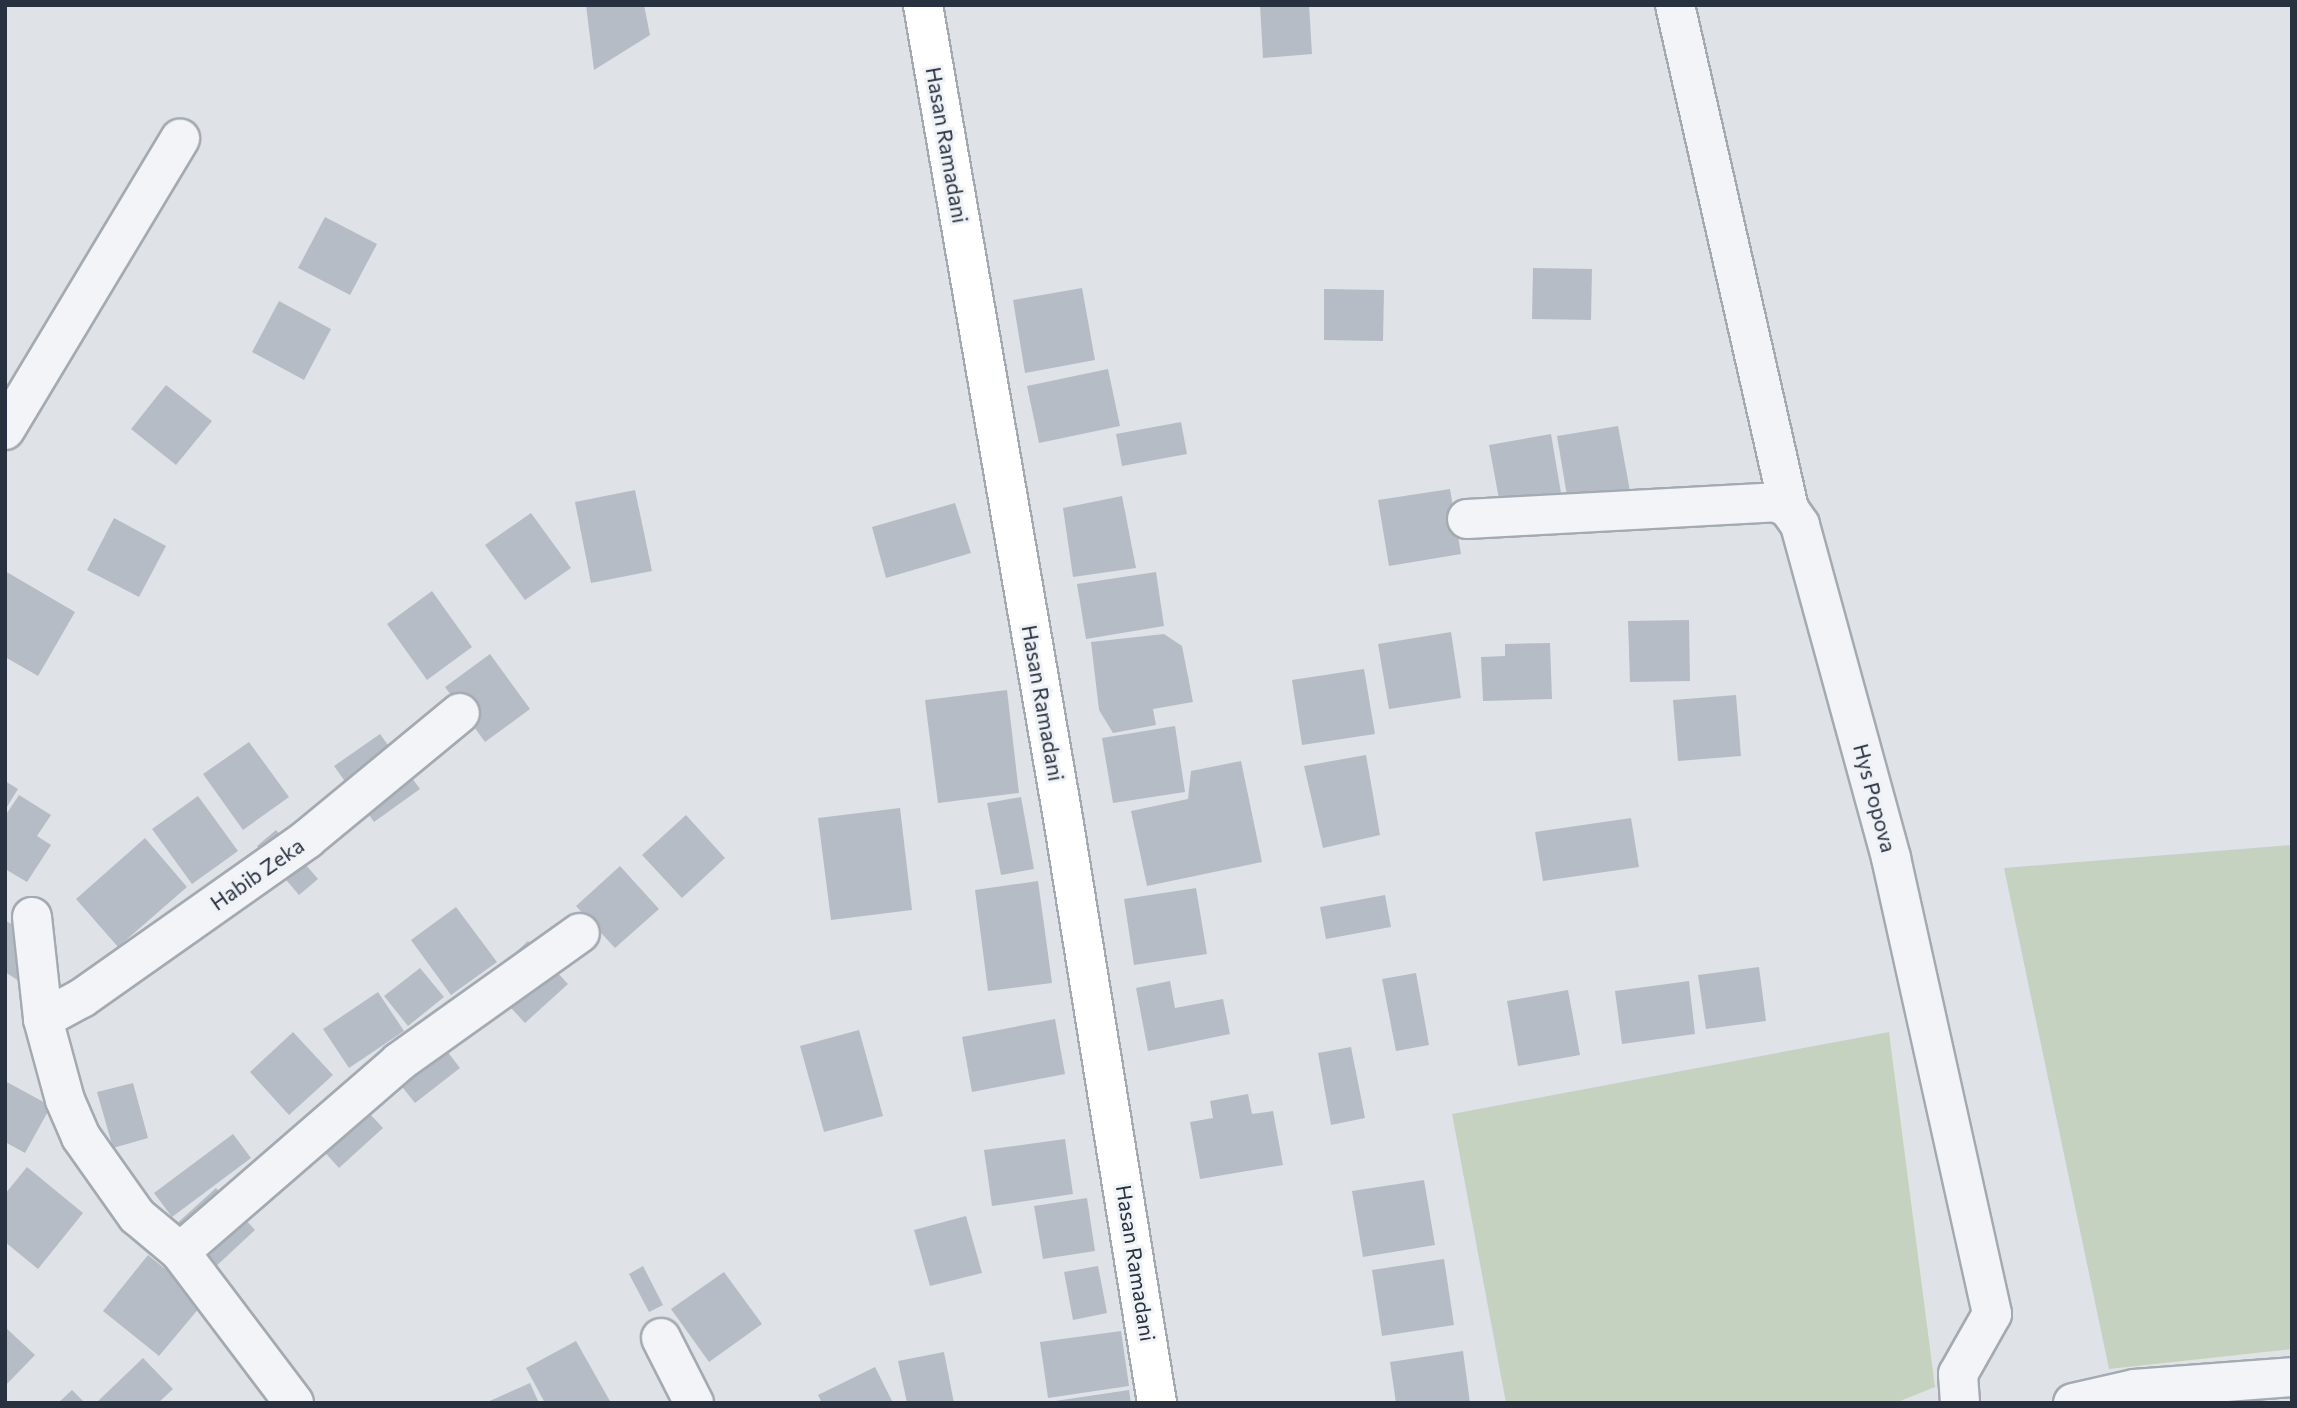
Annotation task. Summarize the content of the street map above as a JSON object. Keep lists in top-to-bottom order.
{
  "streets": {
    "main road": ["Hasan Ramadani"],
    "street": ["Hys Popova", "Habib Zeka"]
  }
}
